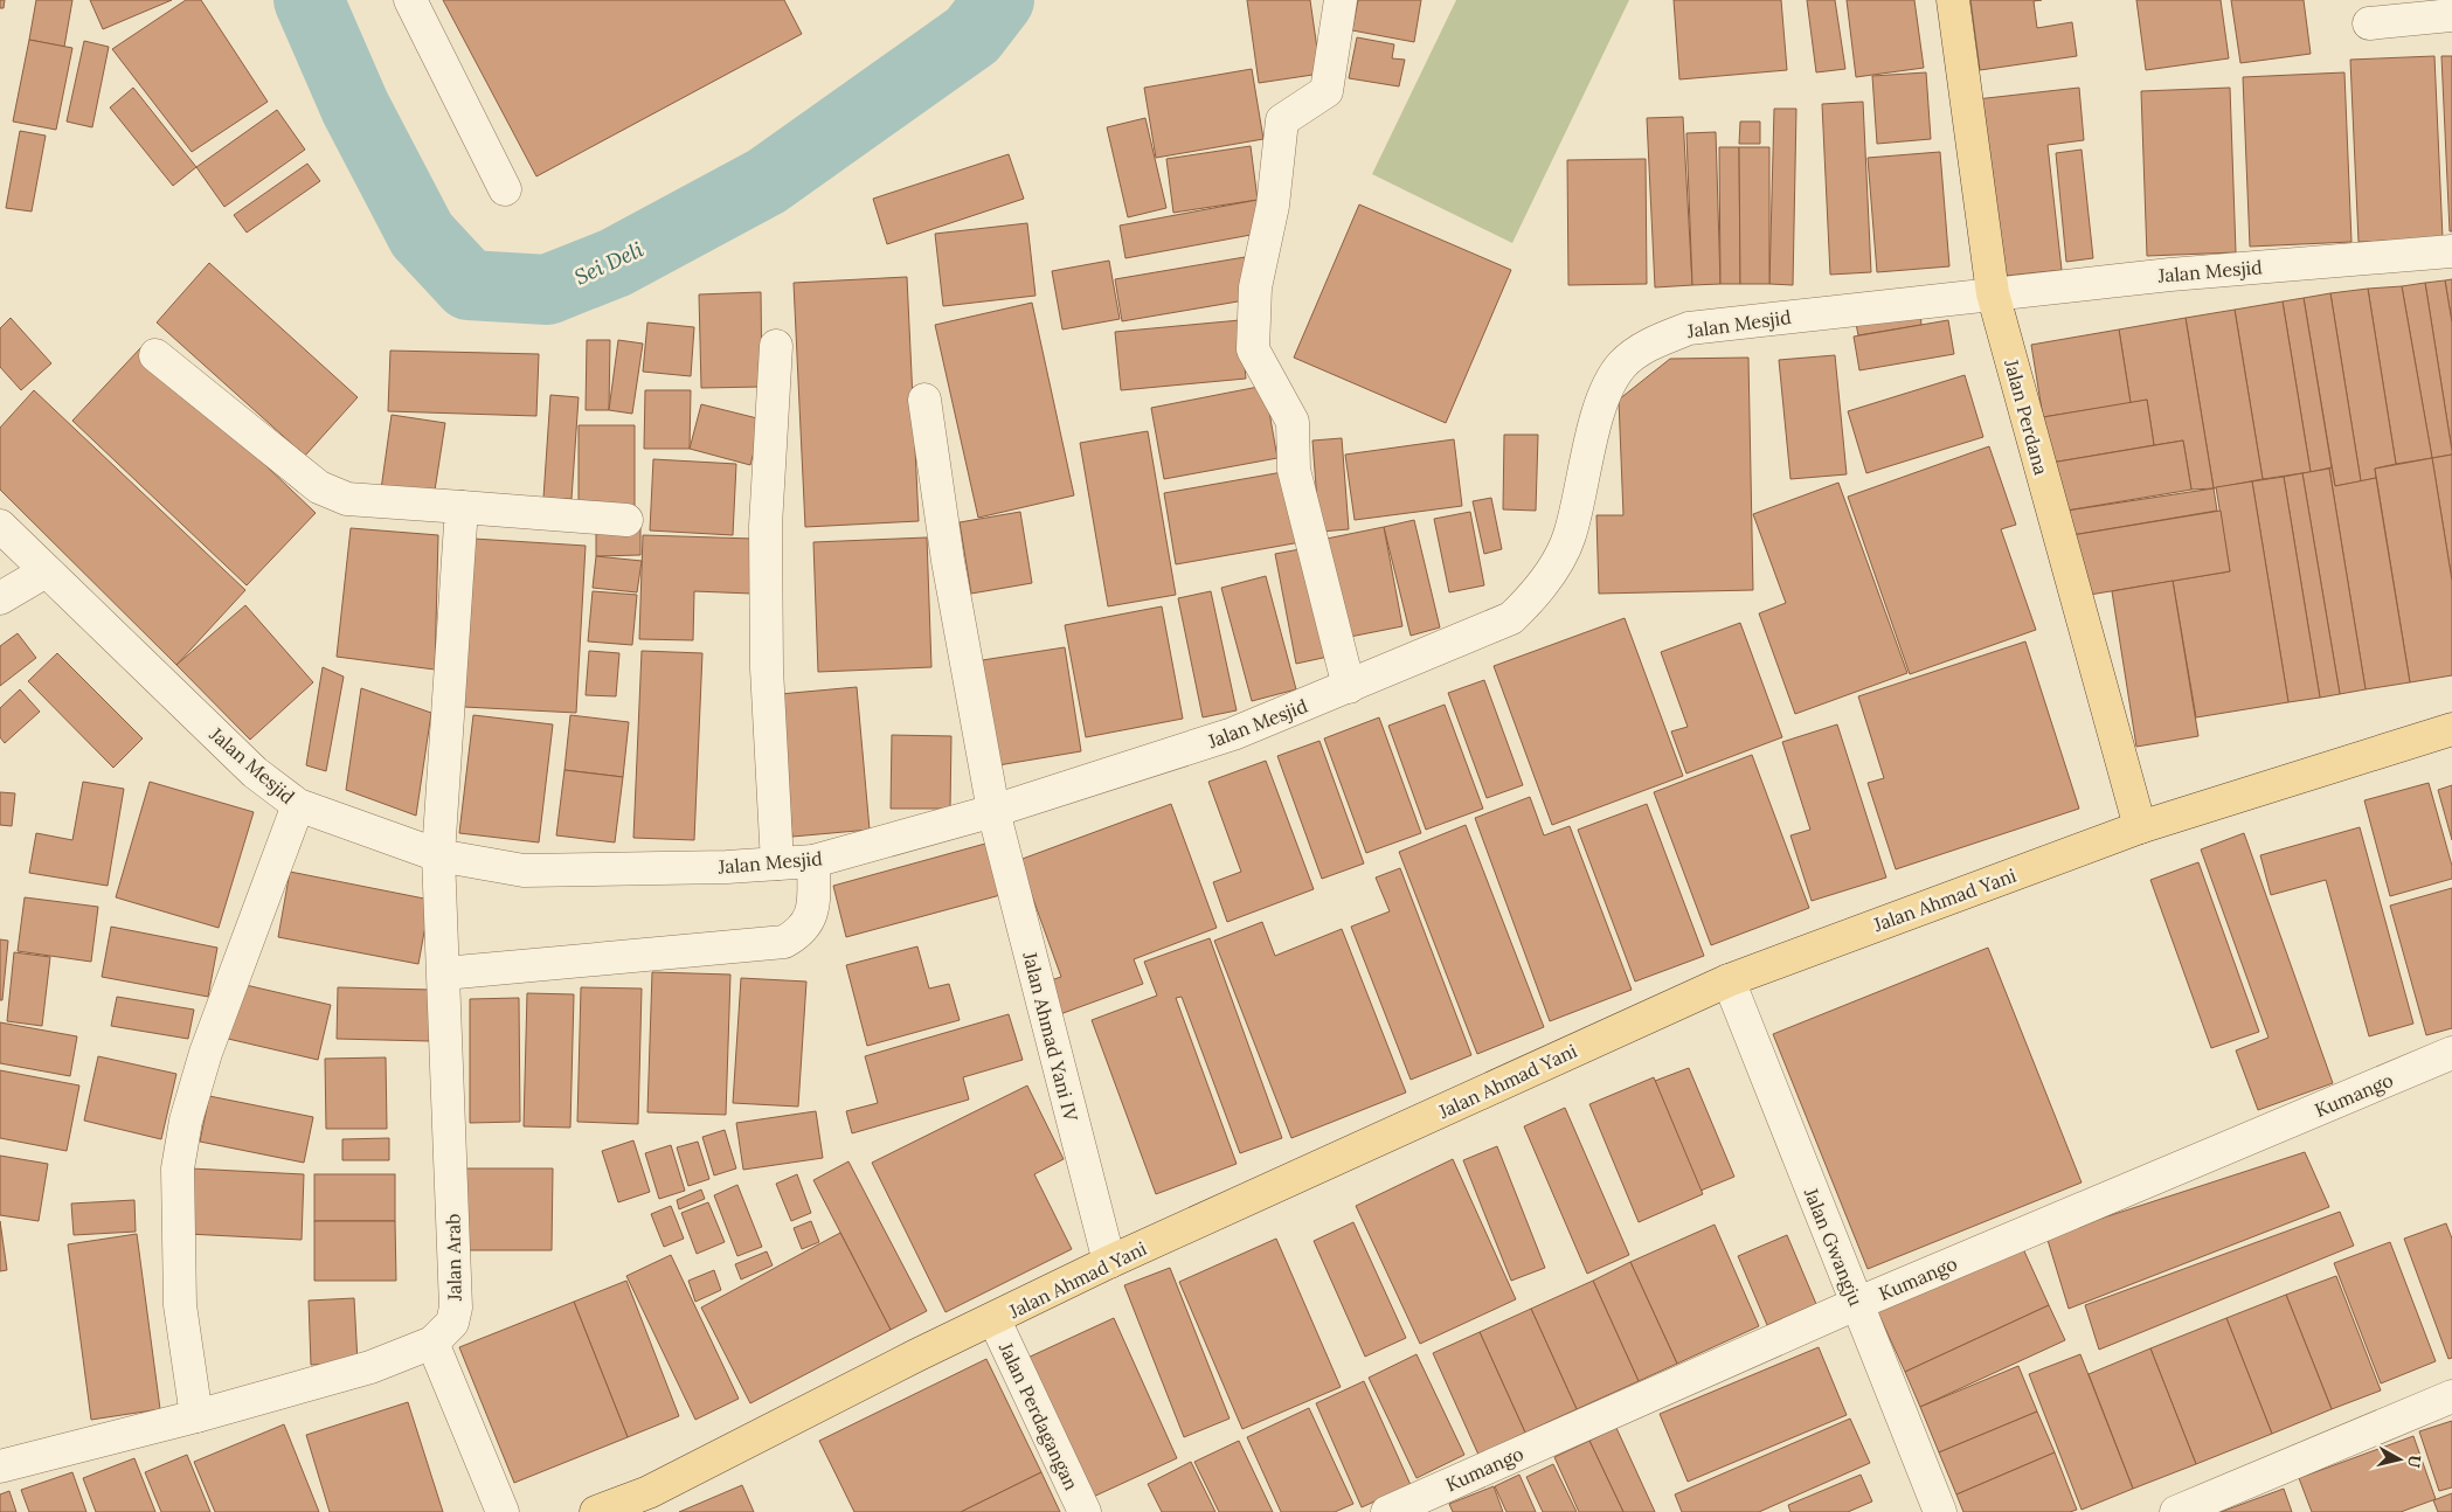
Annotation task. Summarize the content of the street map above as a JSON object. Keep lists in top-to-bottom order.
{
  "streets": {
    "main road": ["Jalan Perdana", "Jalan Ahmad Yani"],
    "street": [
      "Jalan Mesjid",
      "Jalan Ahmad Yani IV",
      "Kumango",
      "Jalan Gwangju",
      "Jalan Arab",
      "Jalan Perdagangan"
    ]
  },
  "crossings": [
    ["Jalan Mesjid", "Jalan Perdana"],
    ["Jalan Mesjid", "Jalan Ahmad Yani IV"],
    ["Jalan Mesjid", "Jalan Arab"],
    ["Jalan Perdana", "Jalan Ahmad Yani"],
    ["Jalan Ahmad Yani", "Jalan Ahmad Yani IV"],
    ["Jalan Ahmad Yani", "Jalan Gwangju"],
    ["Jalan Ahmad Yani", "Jalan Perdagangan"],
    ["Kumango", "Jalan Gwangju"]
  ],
  "water": ["Sei Deli"],
  "north": "right"
}
